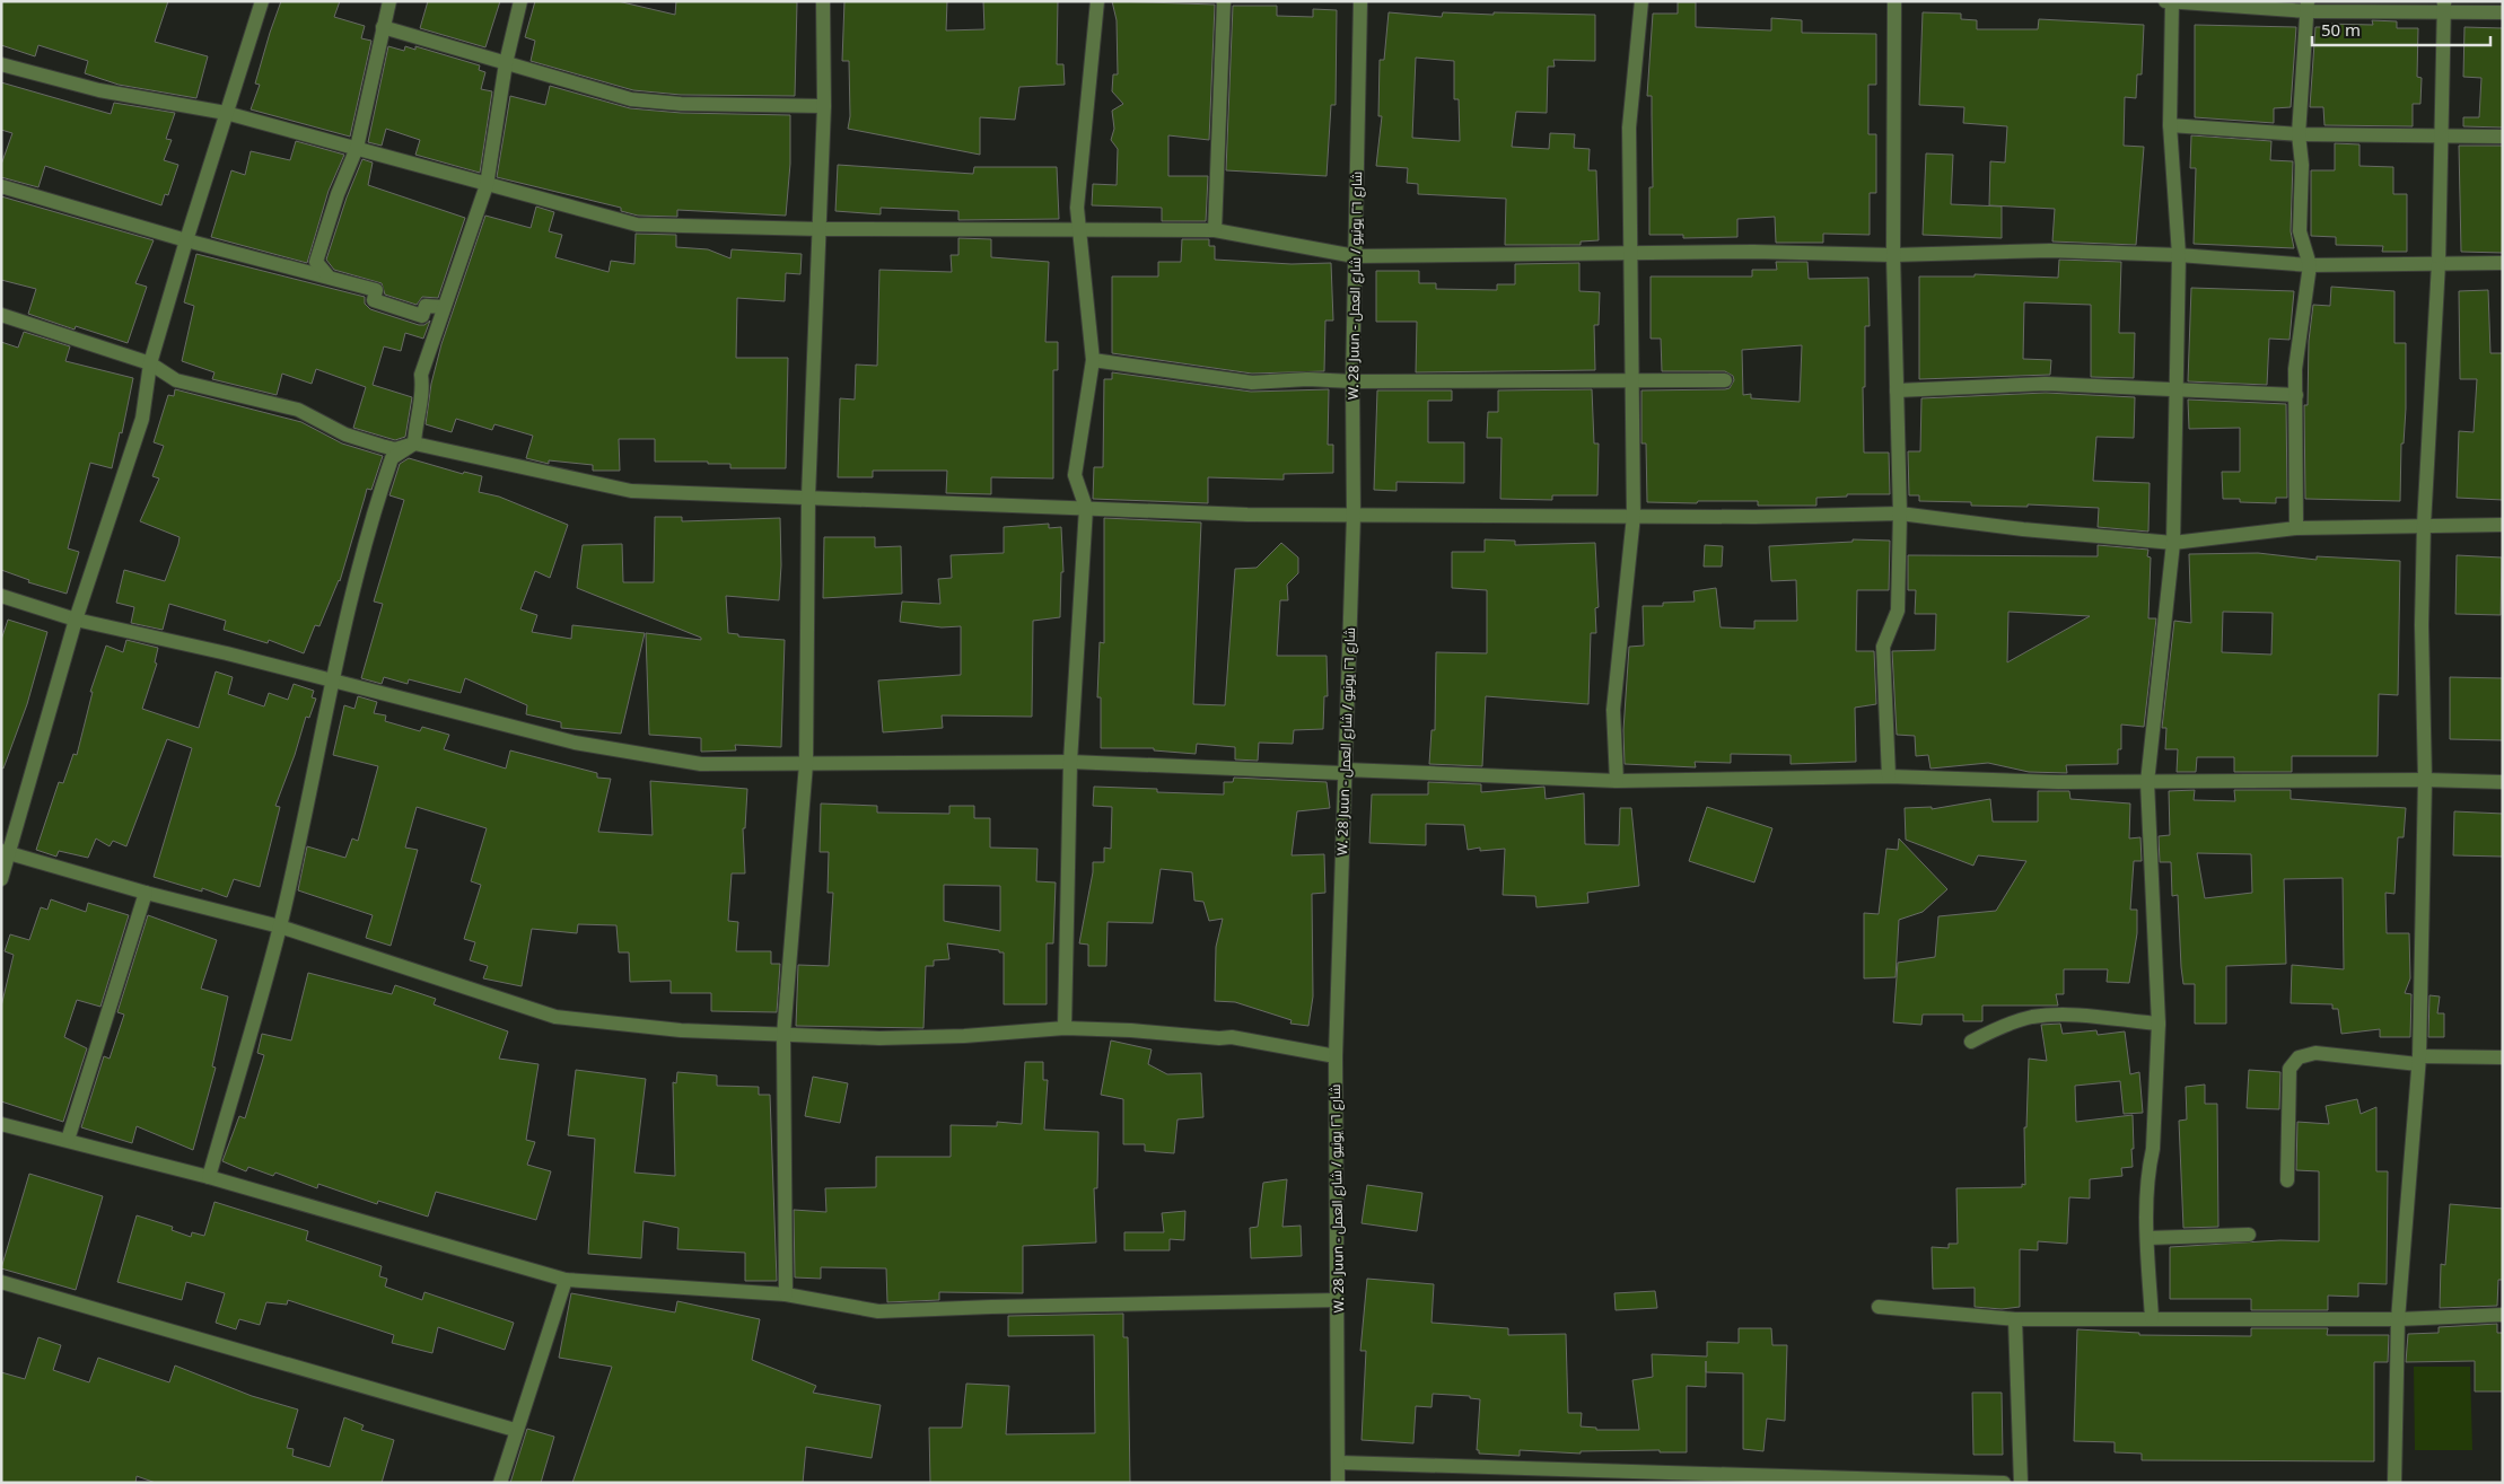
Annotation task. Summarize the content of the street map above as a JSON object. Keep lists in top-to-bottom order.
{
  "streets": {
    "street": ["W. 28 Juun - شارع ٢٦ يونيو / شارع العمل"]
  },
  "scale_bar": "50 m"
}
